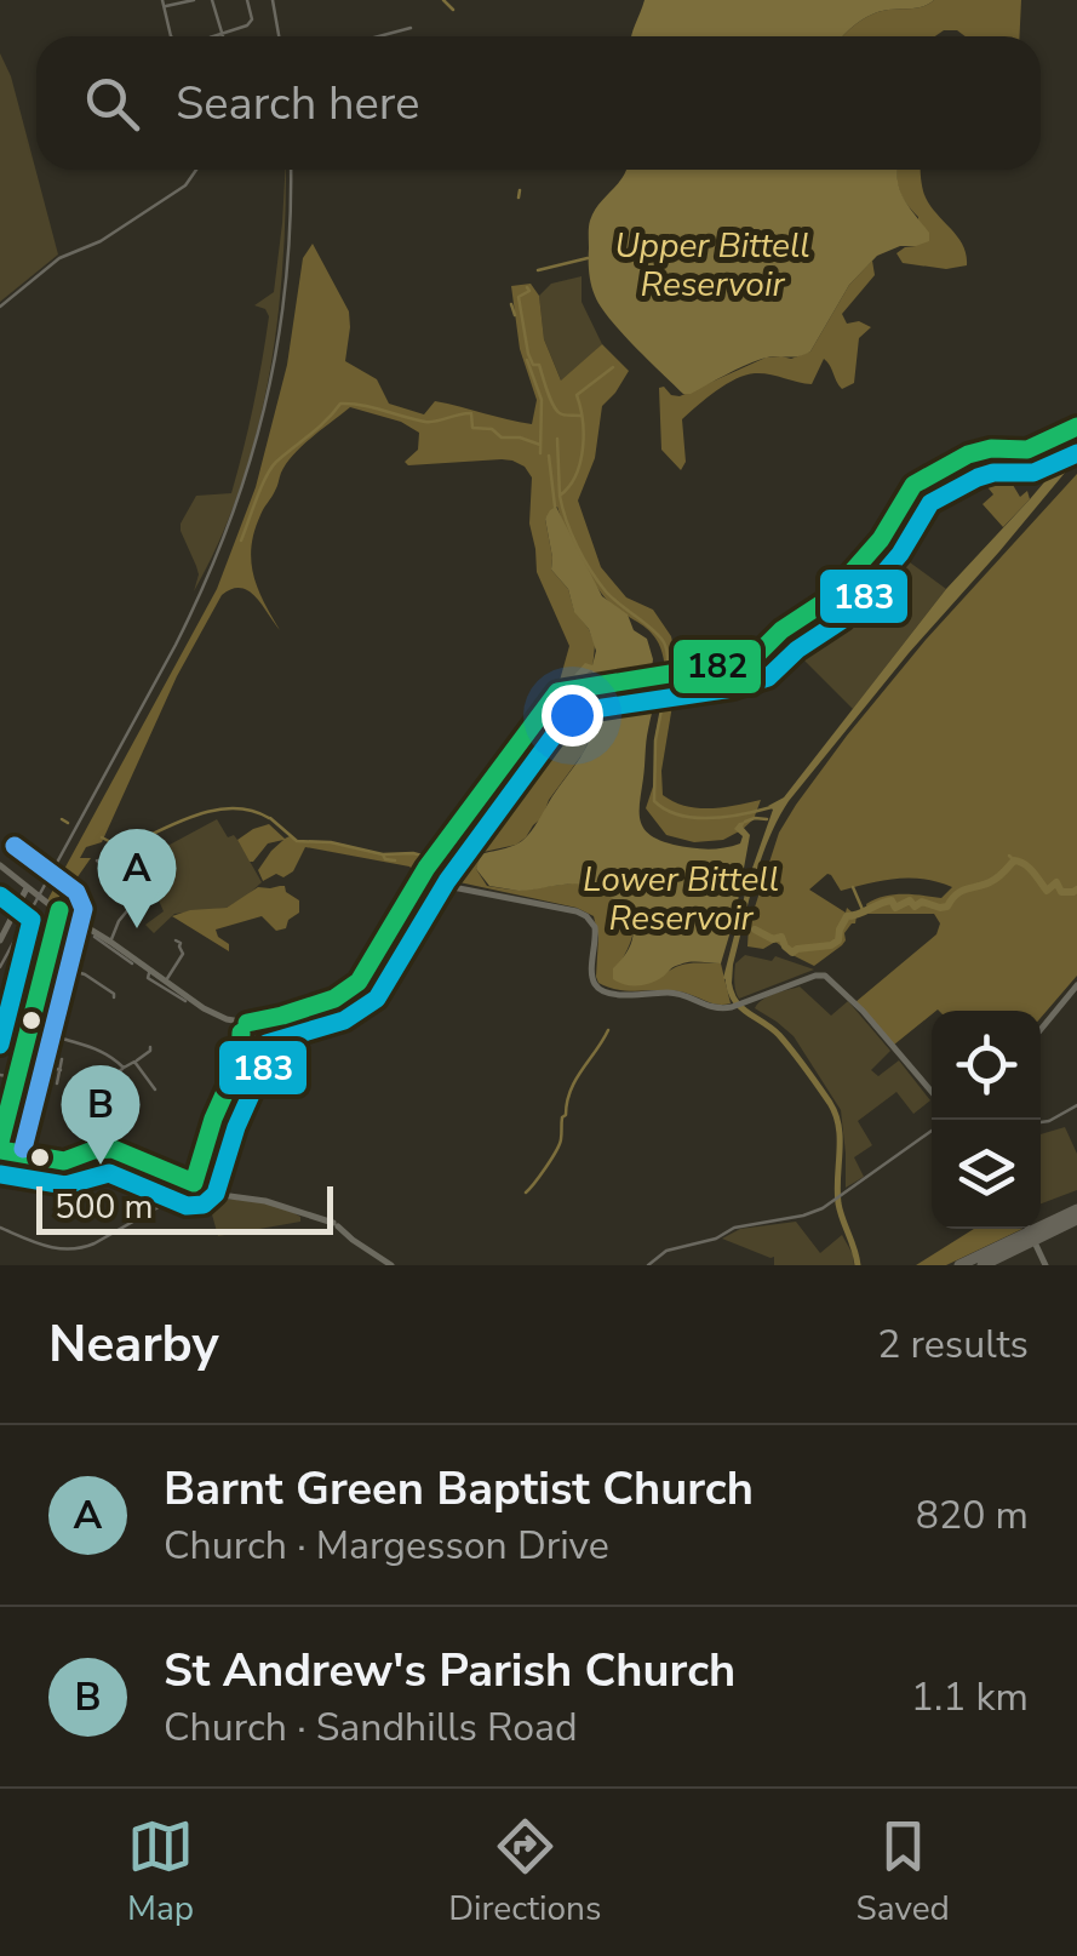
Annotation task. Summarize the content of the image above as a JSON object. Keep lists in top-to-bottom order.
{
  "water": ["Upper Bittell Reservoir", "Lower Bittell Reservoir"],
  "lines": ["transit line 182", "transit line 183"],
  "scale_bar": "500 m",
  "page": {
    "search": "Search here",
    "pins": ["A", "B"],
    "scale": "500 m",
    "heading": ["Nearby", "2 results"],
    "list": [
      {
        "mark": "A",
        "name": "Barnt Green Baptist Church",
        "note": "Church · Margesson Drive",
        "value": "820 m"
      },
      {
        "mark": "B",
        "name": "St Andrew's Parish Church",
        "note": "Church · Sandhills Road",
        "value": "1.1 km"
      }
    ],
    "nav": ["Map", "Directions", "Saved"]
  }
}
